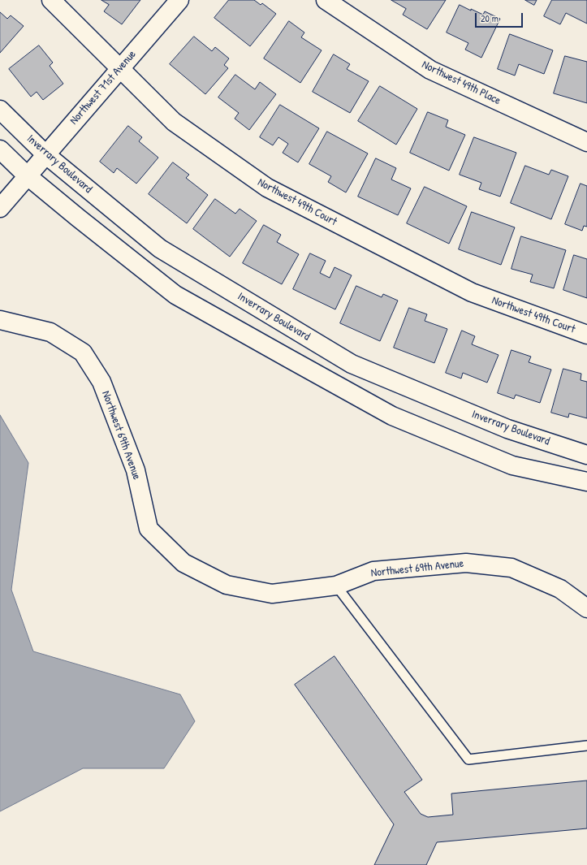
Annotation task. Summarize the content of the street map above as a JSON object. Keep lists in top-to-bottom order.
{
  "streets": {
    "street": [
      "Northwest 49th Place",
      "Northwest 71st Avenue",
      "Inverrary Boulevard",
      "Northwest 49th Court",
      "Northwest 69th Avenue"
    ]
  },
  "crossings": [
    ["Northwest 71st Avenue", "Inverrary Boulevard"],
    ["Northwest 71st Avenue", "Northwest 49th Court"]
  ],
  "scale_bar": "20 m"
}
